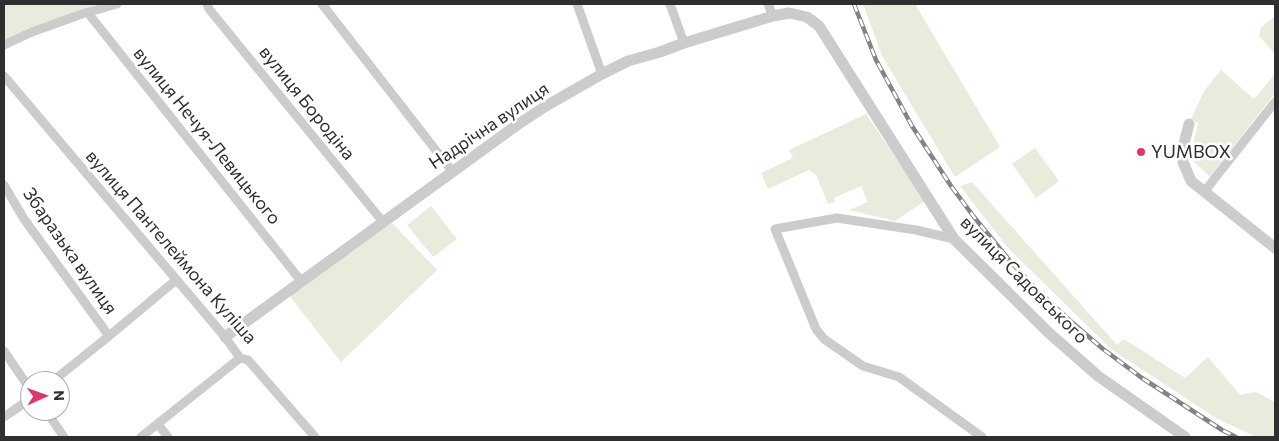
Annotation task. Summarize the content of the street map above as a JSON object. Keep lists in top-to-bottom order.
{
  "streets": {
    "street": [
      "вулиця Бородіна",
      "Надрічна вулиця",
      "вулиця Нечуя-Левицького",
      "вулиця Пантелеймона Куліша",
      "Збаразька вулиця",
      "вулиця Садовського"
    ]
  },
  "crossings": [
    ["вулиця Бородіна", "Надрічна вулиця"],
    ["Надрічна вулиця", "вулиця Нечуя-Левицького"],
    ["Надрічна вулиця", "вулиця Пантелеймона Куліша"],
    ["Надрічна вулиця", "вулиця Садовського"]
  ],
  "places": ["YUMBOX"],
  "north": "right"
}
